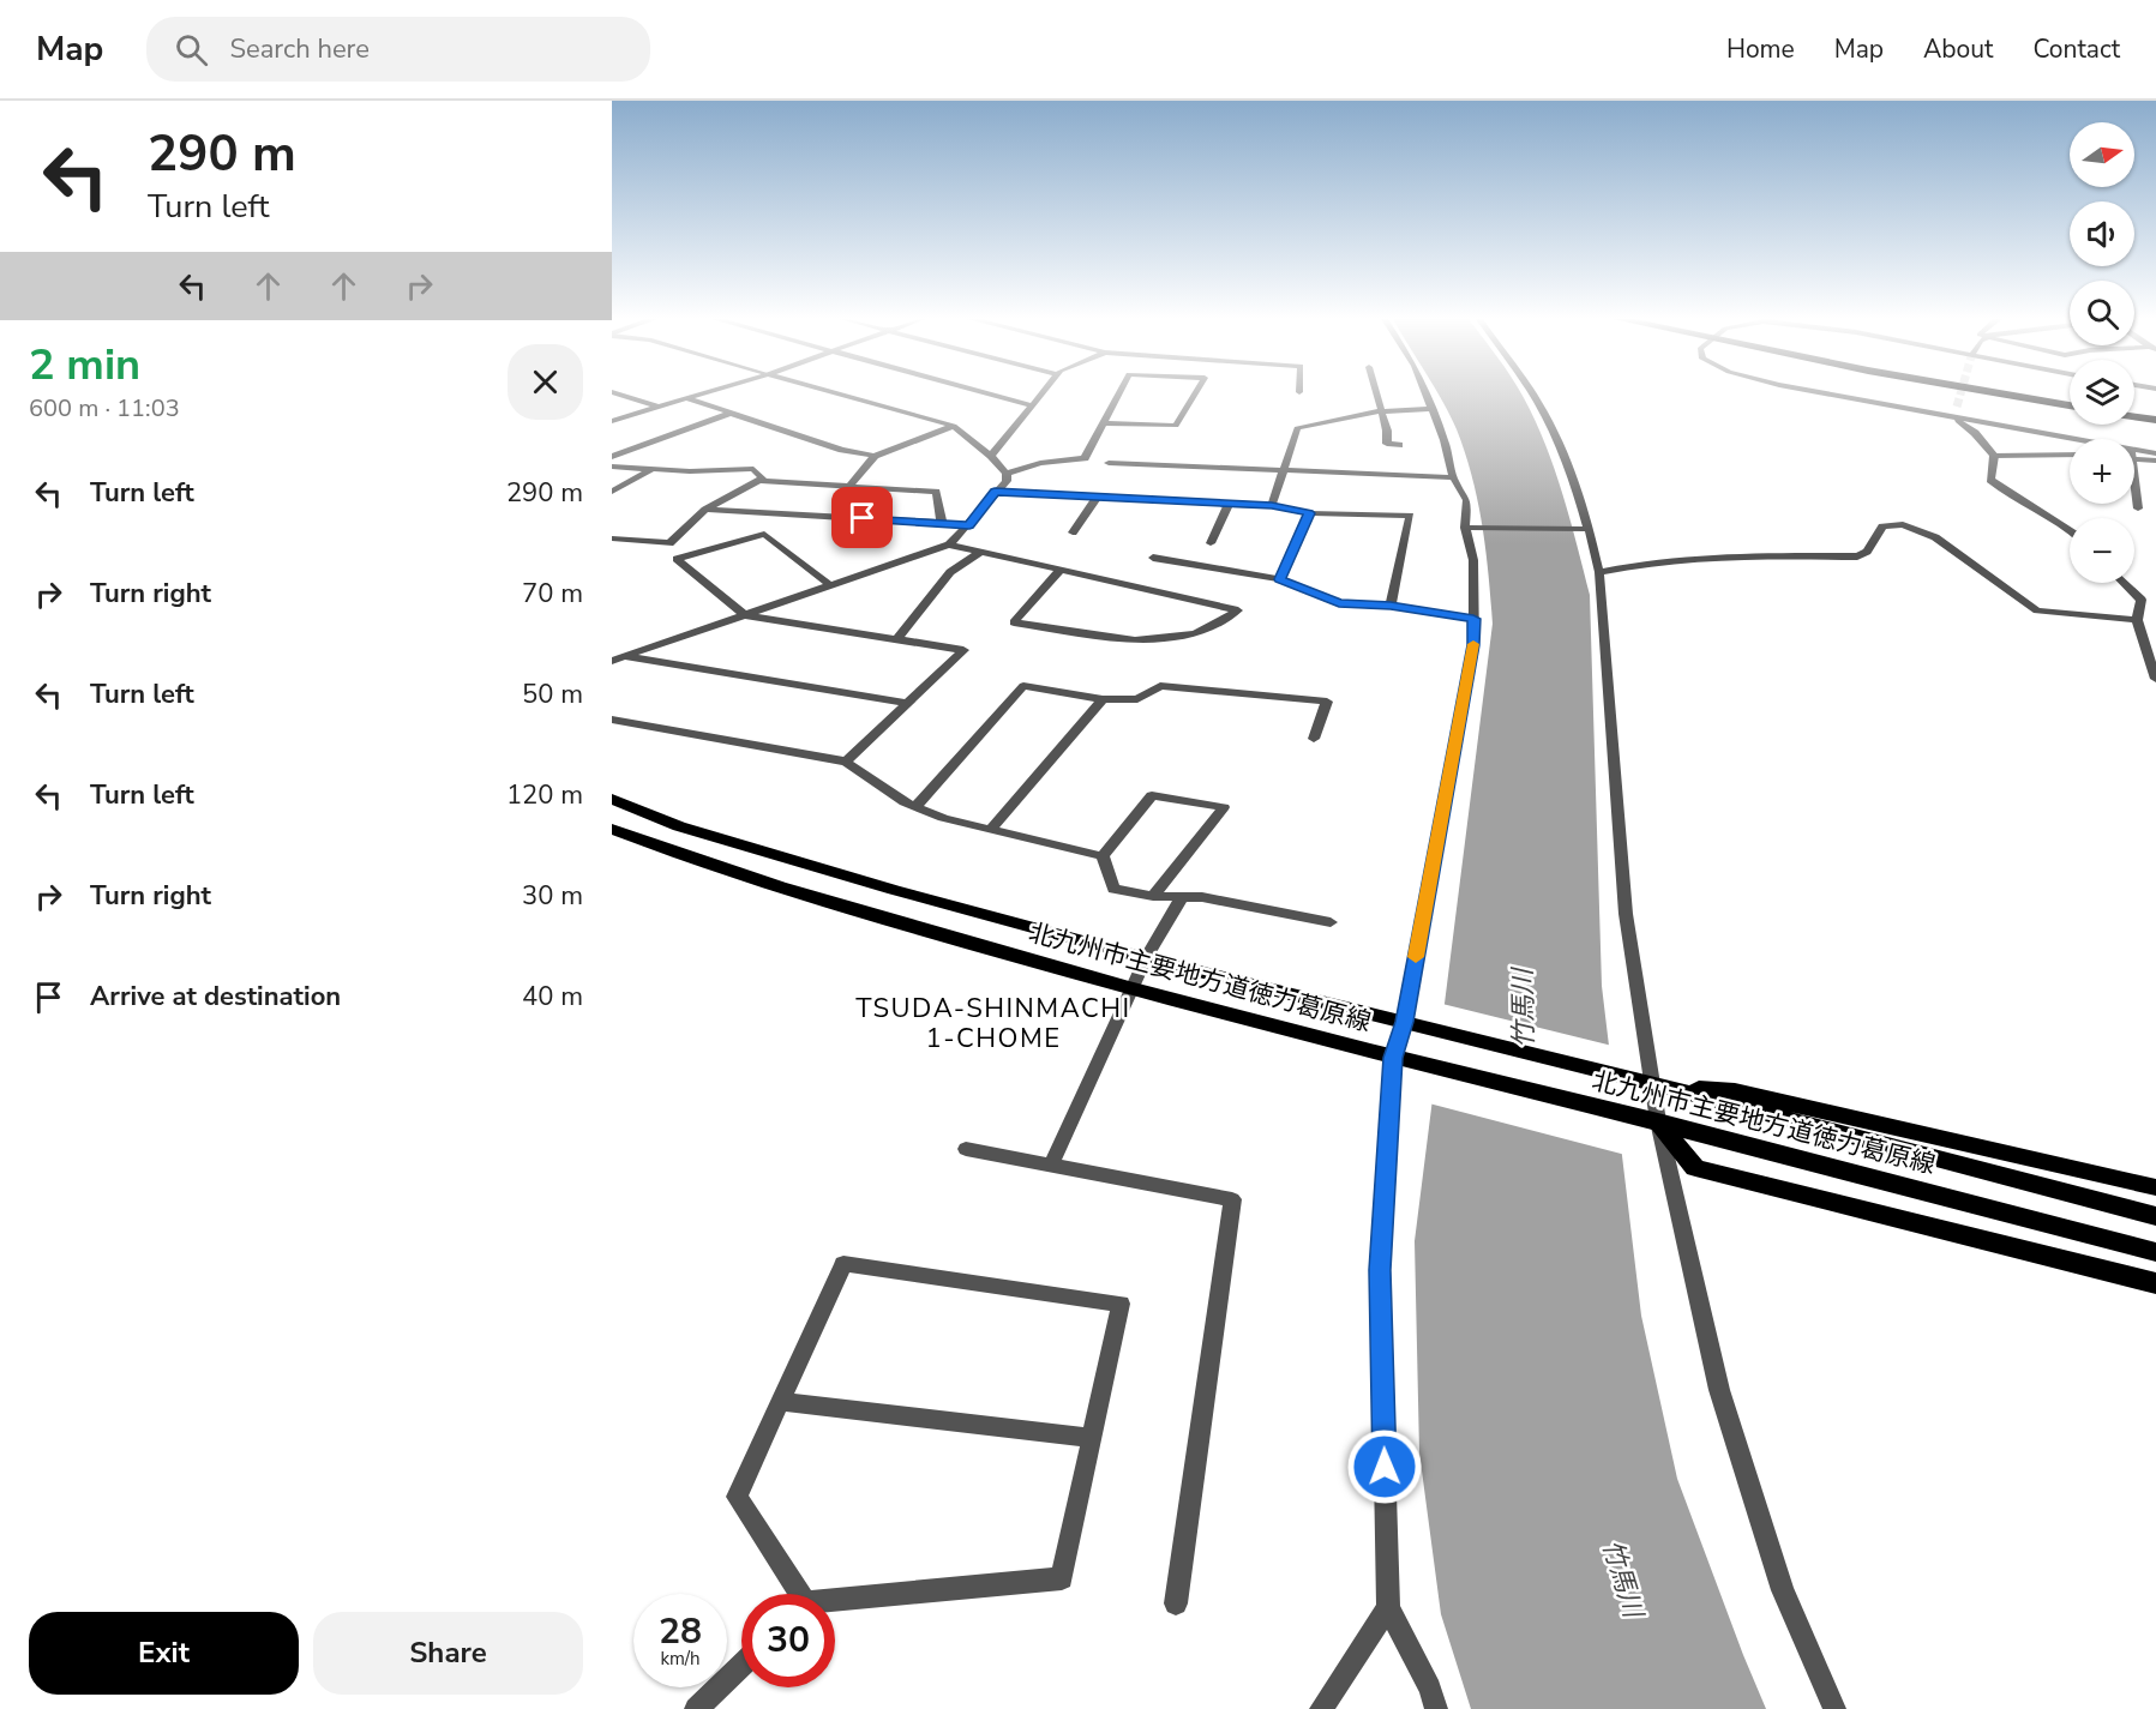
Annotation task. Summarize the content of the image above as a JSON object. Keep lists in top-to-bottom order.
{
  "streets": {
    "main road": ["北九州市主要地方道徳力葛原線"]
  },
  "districts": ["TSUDA-SHINMACHI 1-CHOME"],
  "water": ["竹馬川"],
  "north": "right",
  "page": {
    "header": "Map",
    "search": "Search here",
    "nav": [
      "Home",
      "Map",
      "About",
      "Contact"
    ],
    "turn": ["290 m", "Turn left"],
    "map_buttons": ["+", "−"],
    "heading": ["2 min", "600 m · 11:03"],
    "list": [
      {
        "name": "Turn left",
        "value": "290 m"
      },
      {
        "name": "Turn right",
        "value": "70 m"
      },
      {
        "name": "Turn left",
        "value": "50 m"
      },
      {
        "name": "Turn left",
        "value": "120 m"
      },
      {
        "name": "Turn right",
        "value": "30 m"
      },
      {
        "name": "Arrive at destination",
        "value": "40 m"
      }
    ],
    "speed": "28 km/h",
    "limit": "30",
    "buttons": ["Exit", "Share"]
  }
}
